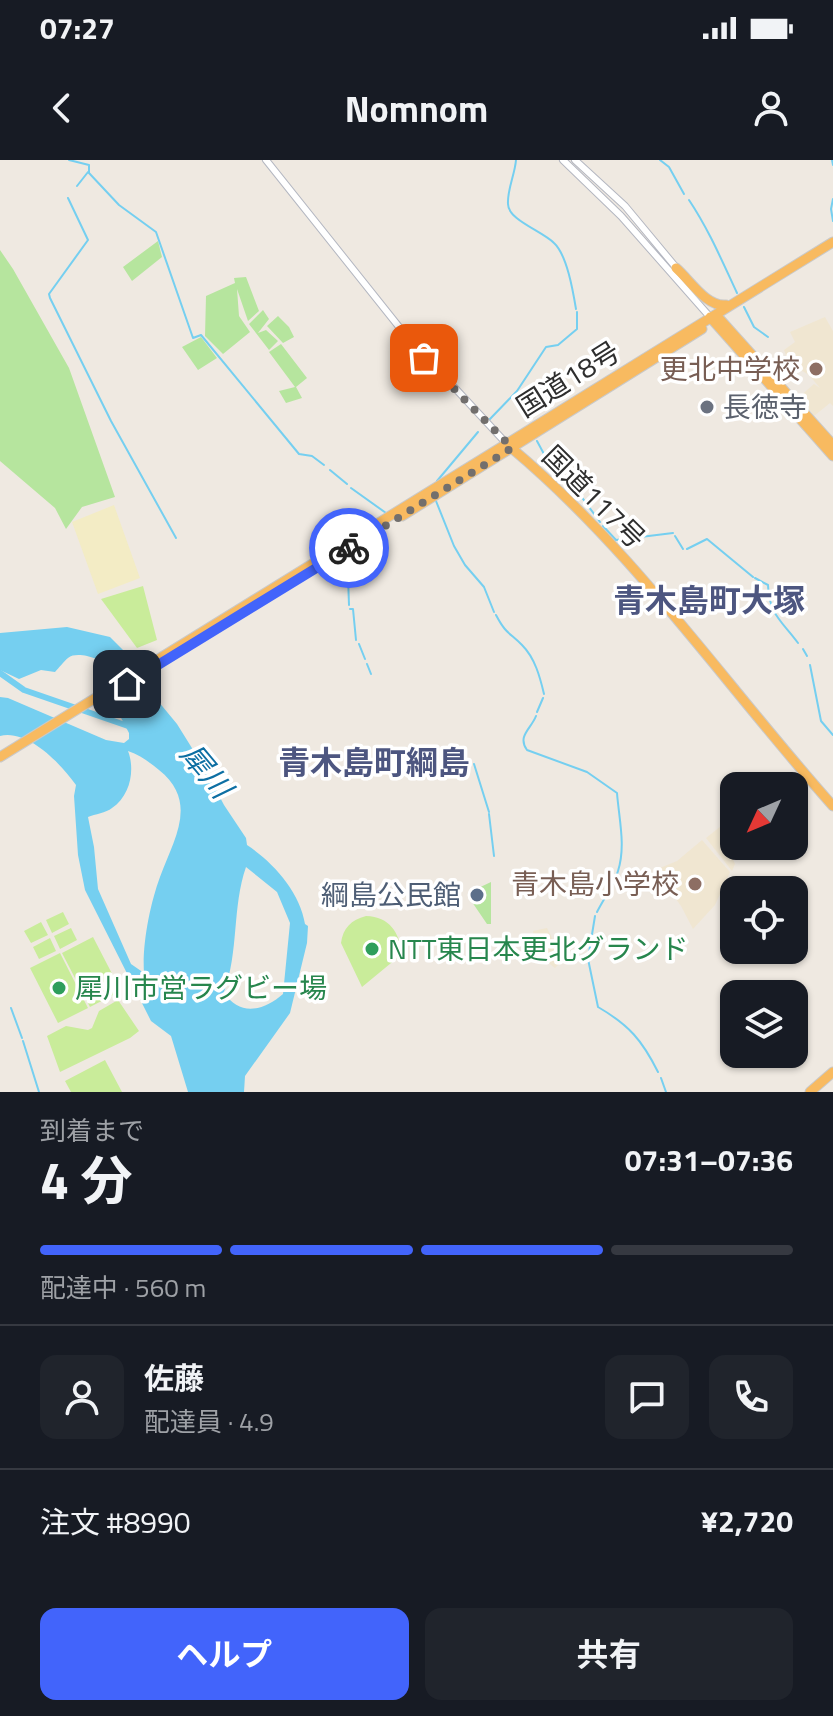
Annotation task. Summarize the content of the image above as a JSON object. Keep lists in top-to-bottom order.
{
  "streets": {
    "highway": ["国道18号", "国道117号"]
  },
  "crossings": [
    ["国道18号", "国道117号"]
  ],
  "districts": ["青木島町大塚", "青木島町綱島"],
  "water": ["犀川"],
  "places": [
    "更北中学校",
    "長徳寺",
    "青木島小学校",
    "綱島公民館",
    "NTT東日本更北グランド",
    "犀川市営ラグビー場"
  ],
  "north": "bottom left",
  "page": {
    "status": "07:27",
    "header": "Nomnom",
    "heading": ["4 分", "到着まで", "07:31–07:36"],
    "panel": [
      "佐藤",
      "配達員 · 4.9",
      "注文 #8990",
      "¥2,720"
    ],
    "bar": "配達中 · 560 m",
    "buttons": ["ヘルプ", "共有"]
  }
}
